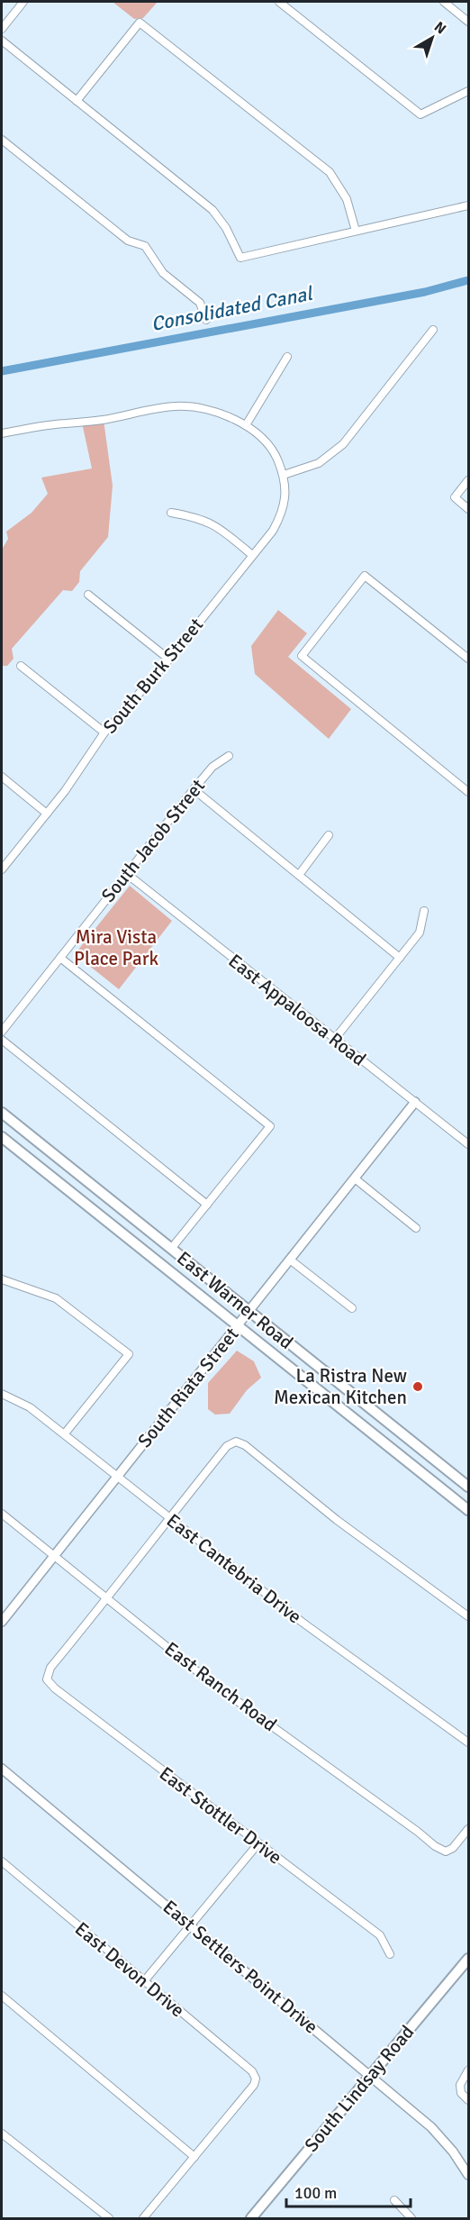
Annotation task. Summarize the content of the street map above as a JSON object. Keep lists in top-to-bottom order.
{
  "streets": {
    "main road": ["East Warner Road", "South Lindsay Road"],
    "street": [
      "South Burk Street",
      "South Jacob Street",
      "East Appaloosa Road",
      "South Riata Street",
      "East Cantebria Drive",
      "East Ranch Road",
      "East Stottler Drive",
      "East Settlers Point Drive",
      "East Devon Drive"
    ]
  },
  "crossings": [
    ["South Jacob Street", "East Appaloosa Road"],
    ["East Appaloosa Road", "South Riata Street"],
    ["East Warner Road", "South Riata Street"],
    ["South Riata Street", "East Cantebria Drive"],
    ["South Riata Street", "East Ranch Road"],
    ["East Ranch Road", "East Stottler Drive"],
    ["East Settlers Point Drive", "South Lindsay Road"]
  ],
  "water": ["Consolidated Canal"],
  "parks": ["Mira Vista Place Park"],
  "places": ["La Ristra New Mexican Kitchen"],
  "scale_bar": "100 m",
  "north": "top right"
}
